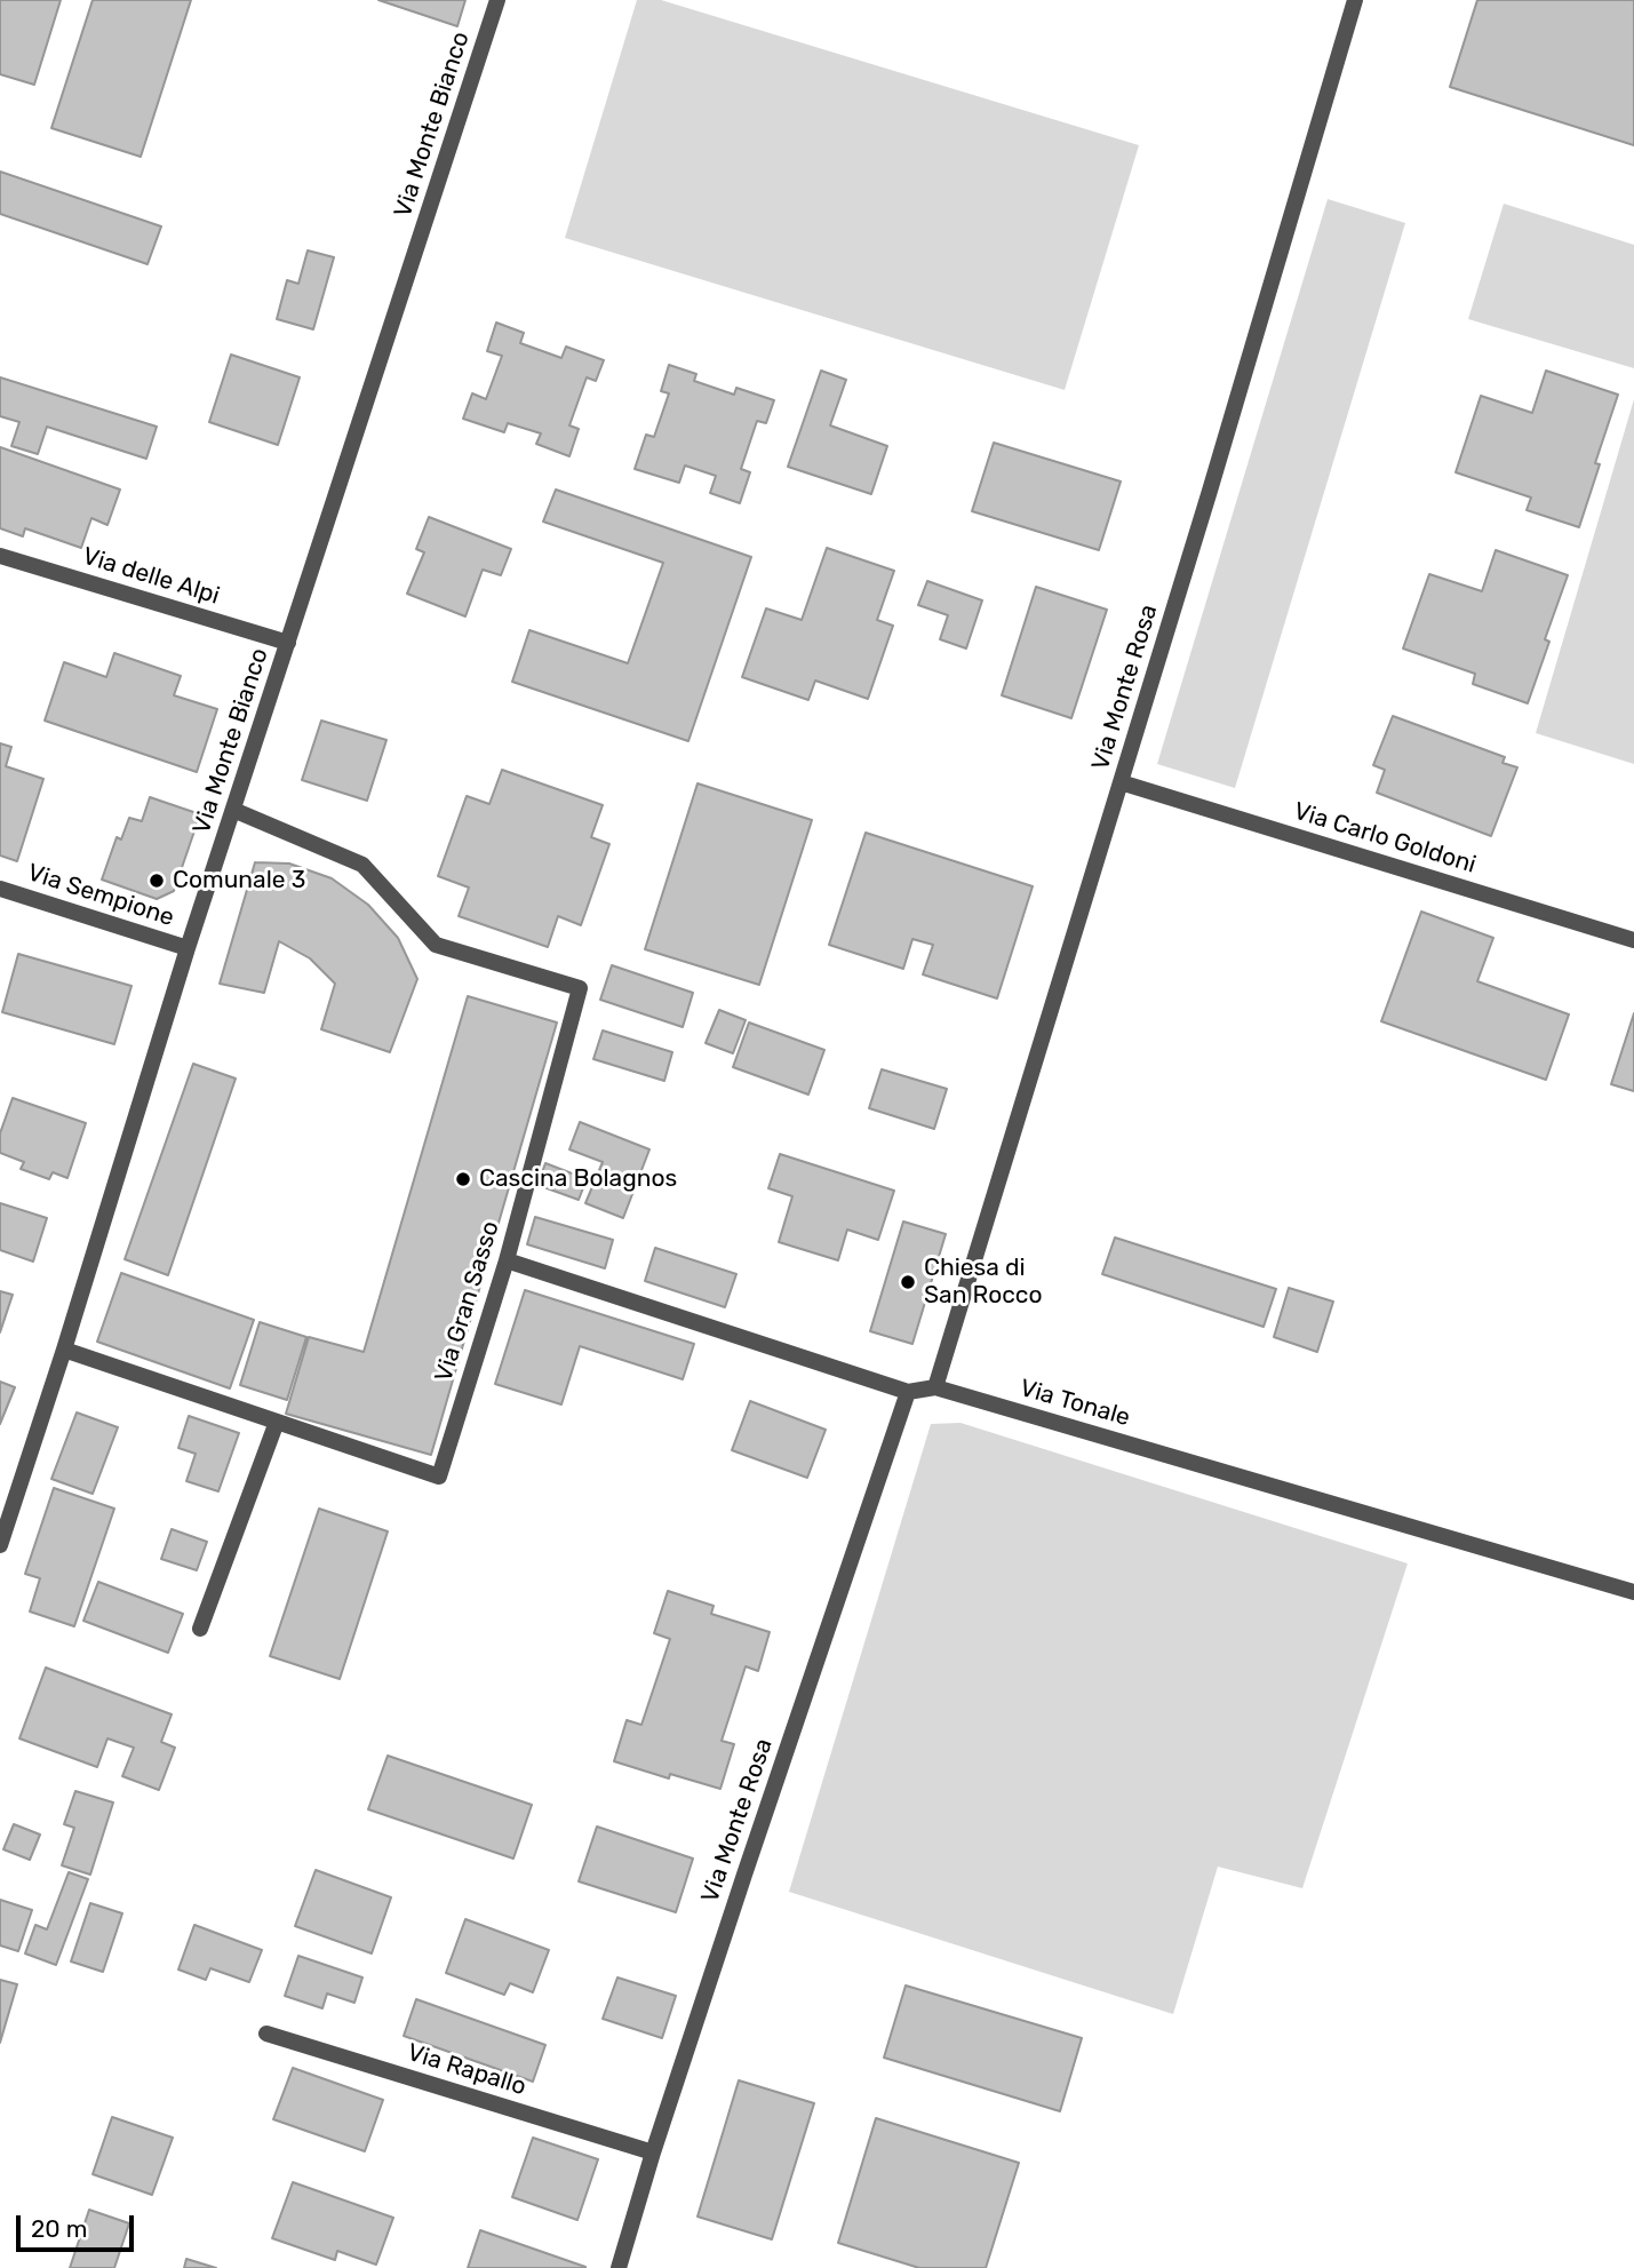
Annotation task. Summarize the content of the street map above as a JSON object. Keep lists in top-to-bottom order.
{
  "streets": {
    "street": [
      "Via Monte Bianco",
      "Via delle Alpi",
      "Via Monte Rosa",
      "Via Carlo Goldoni",
      "Via Sempione",
      "Via Gran Sasso",
      "Via Tonale",
      "Via Rapallo"
    ]
  },
  "crossings": [
    ["Via Monte Bianco", "Via delle Alpi"],
    ["Via Monte Bianco", "Via Sempione"],
    ["Via Monte Bianco", "Via Gran Sasso"],
    ["Via Monte Rosa", "Via Carlo Goldoni"],
    ["Via Monte Rosa", "Via Tonale"],
    ["Via Monte Rosa", "Via Rapallo"],
    ["Via Gran Sasso", "Via Tonale"]
  ],
  "places": ["Comunale 3", "Cascina Bolagnos", "Chiesa di San Rocco"],
  "scale_bar": "20 m"
}
